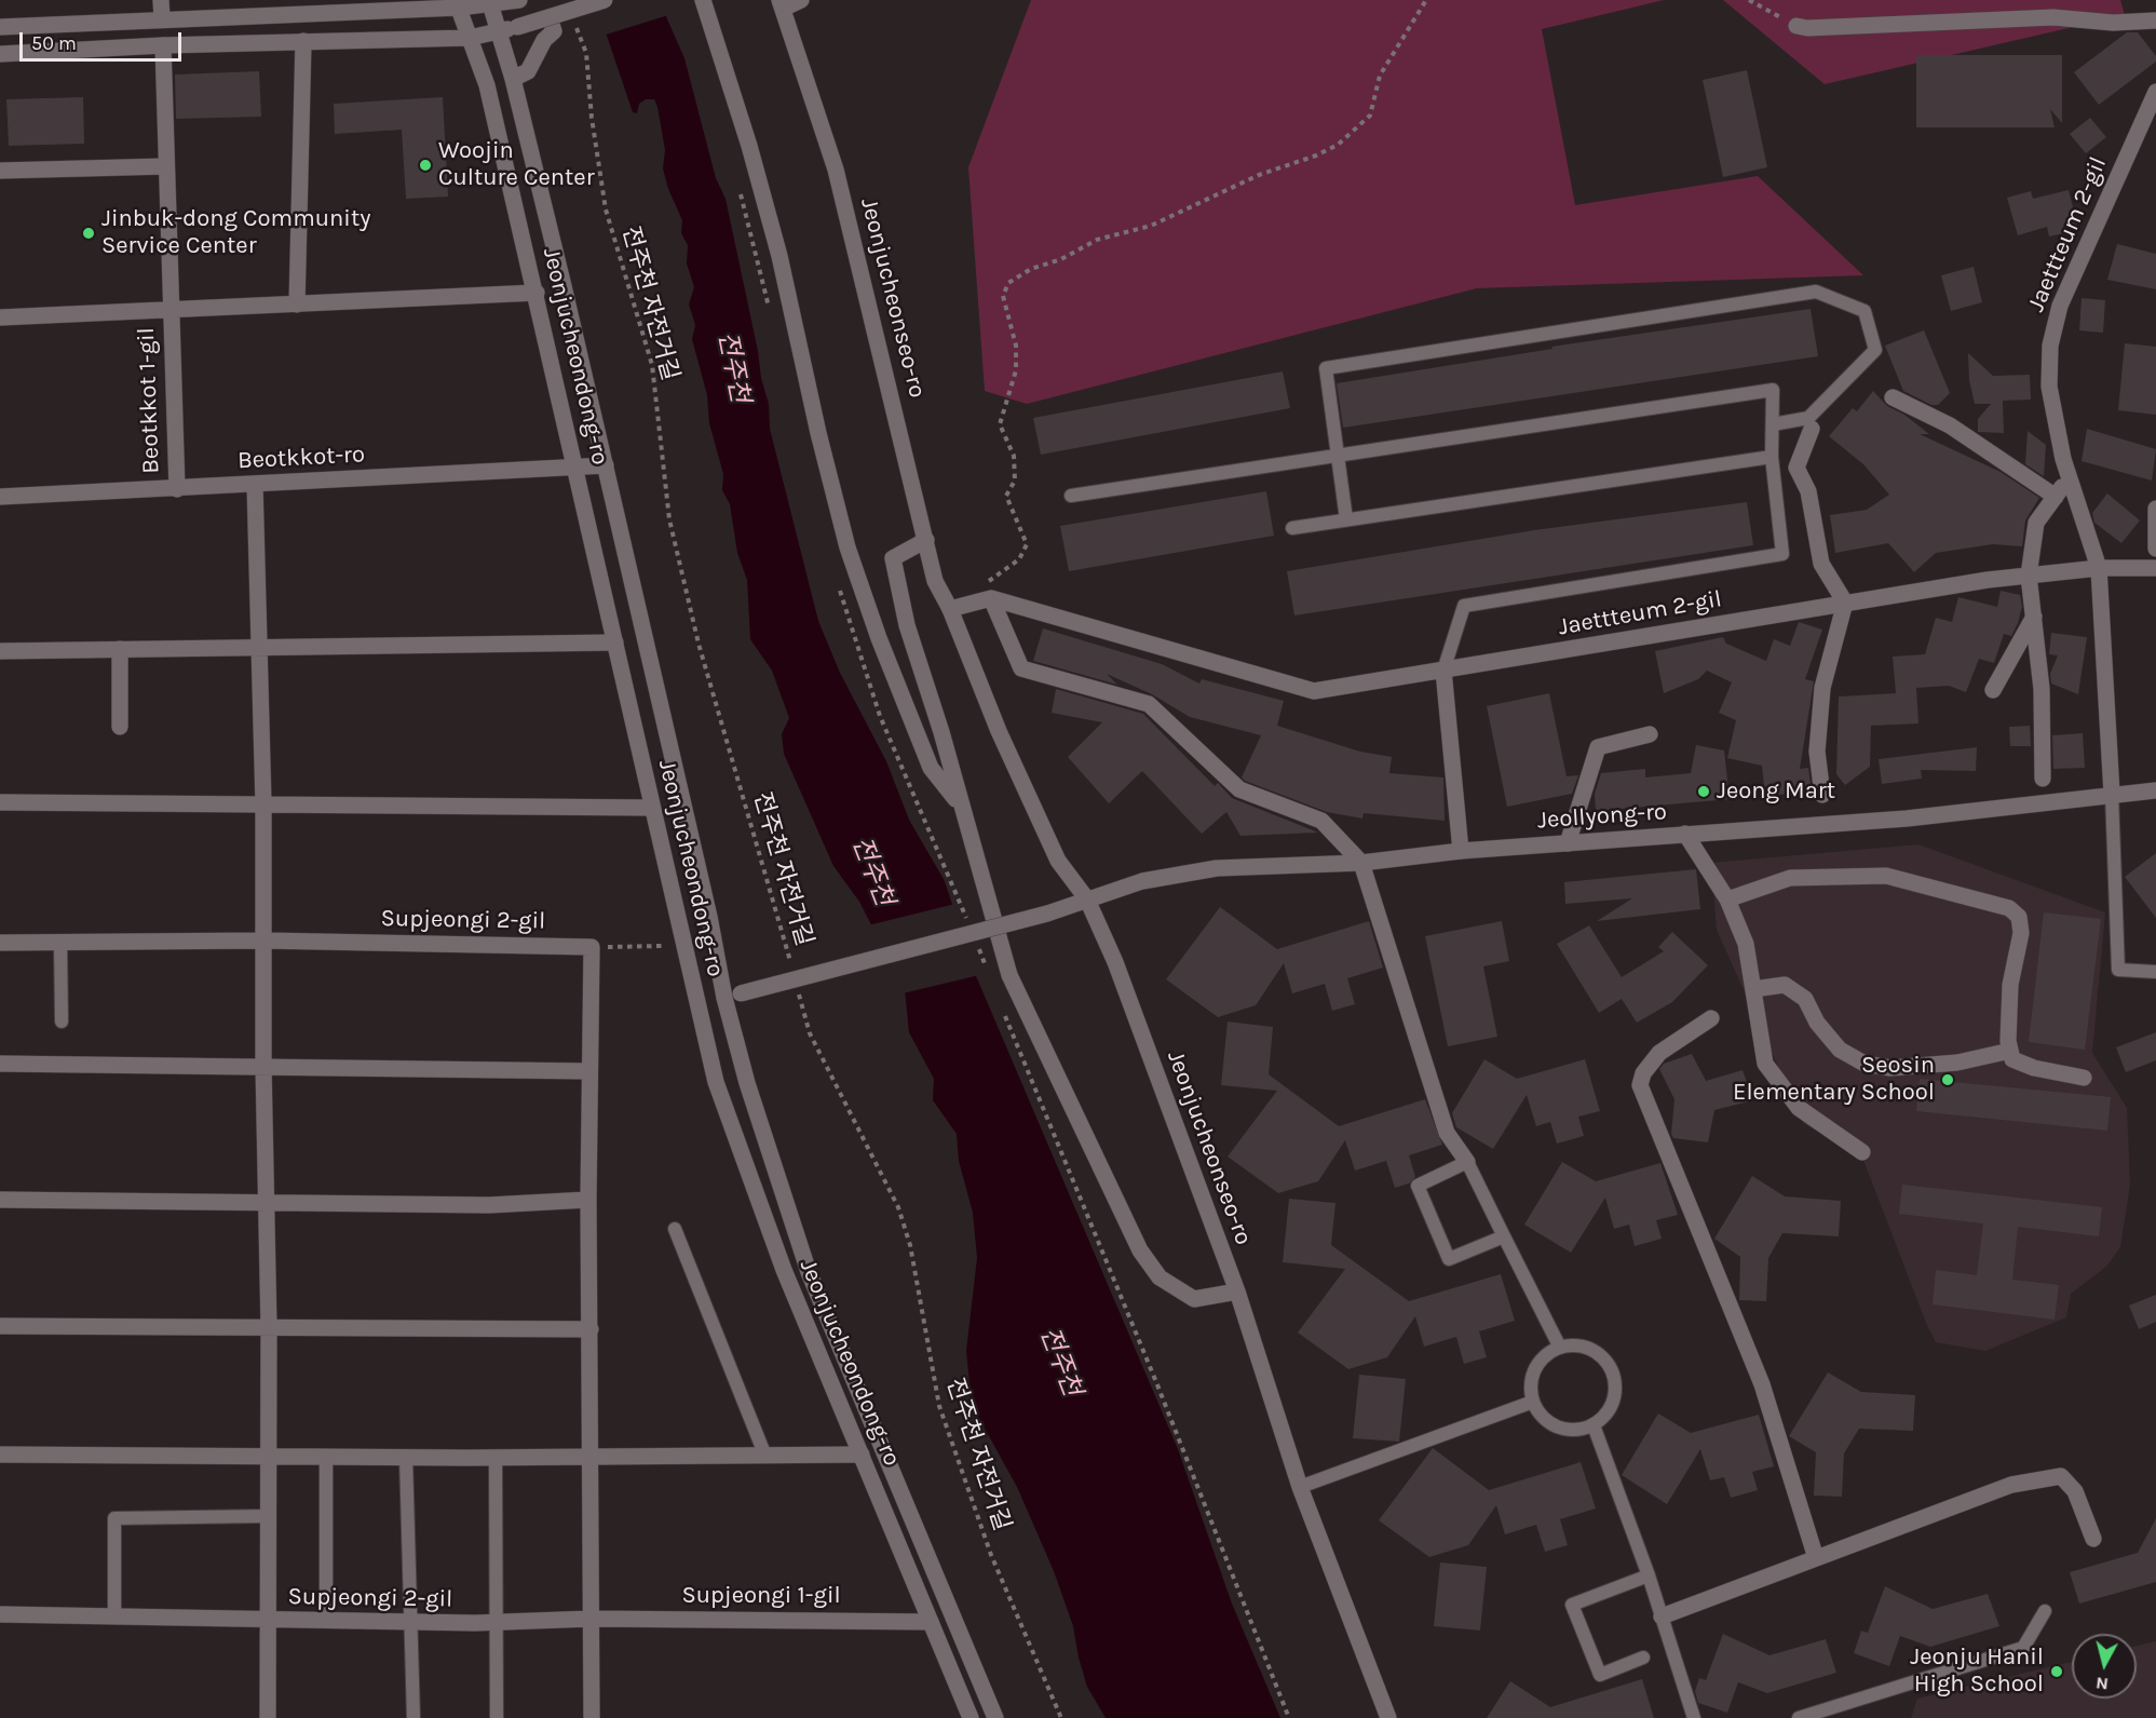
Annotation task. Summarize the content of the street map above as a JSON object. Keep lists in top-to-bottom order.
{
  "streets": {
    "street": [
      "Jaettteum 2-gil",
      "Jeonjucheonseo-ro",
      "Jeonjucheondong-ro",
      "Beotkkot 1-gil",
      "Beotkkot-ro",
      "Jeollyong-ro",
      "Supjeongi 2-gil",
      "Supjeongi 1-gil"
    ],
    "path": ["전주천 자전거길"]
  },
  "crossings": [
    ["Jaettteum 2-gil", "Jeollyong-ro"],
    ["Jeonjucheonseo-ro", "Jeollyong-ro"],
    ["Jeonjucheondong-ro", "Beotkkot 1-gil"],
    ["Jeonjucheondong-ro", "Beotkkot-ro"],
    ["Jeonjucheondong-ro", "Jeollyong-ro"],
    ["Jeonjucheondong-ro", "Supjeongi 1-gil"],
    ["Beotkkot 1-gil", "Beotkkot-ro"],
    ["Beotkkot-ro", "Supjeongi 2-gil"],
    ["Supjeongi 2-gil", "Supjeongi 1-gil"]
  ],
  "water": ["전주천"],
  "places": [
    "Woojin Culture Center",
    "Jinbuk-dong Community Service Center",
    "Jeong Mart",
    "Seosin Elementary School",
    "Jeonju Hanil High School"
  ],
  "scale_bar": "50 m",
  "north": "bottom"
}
